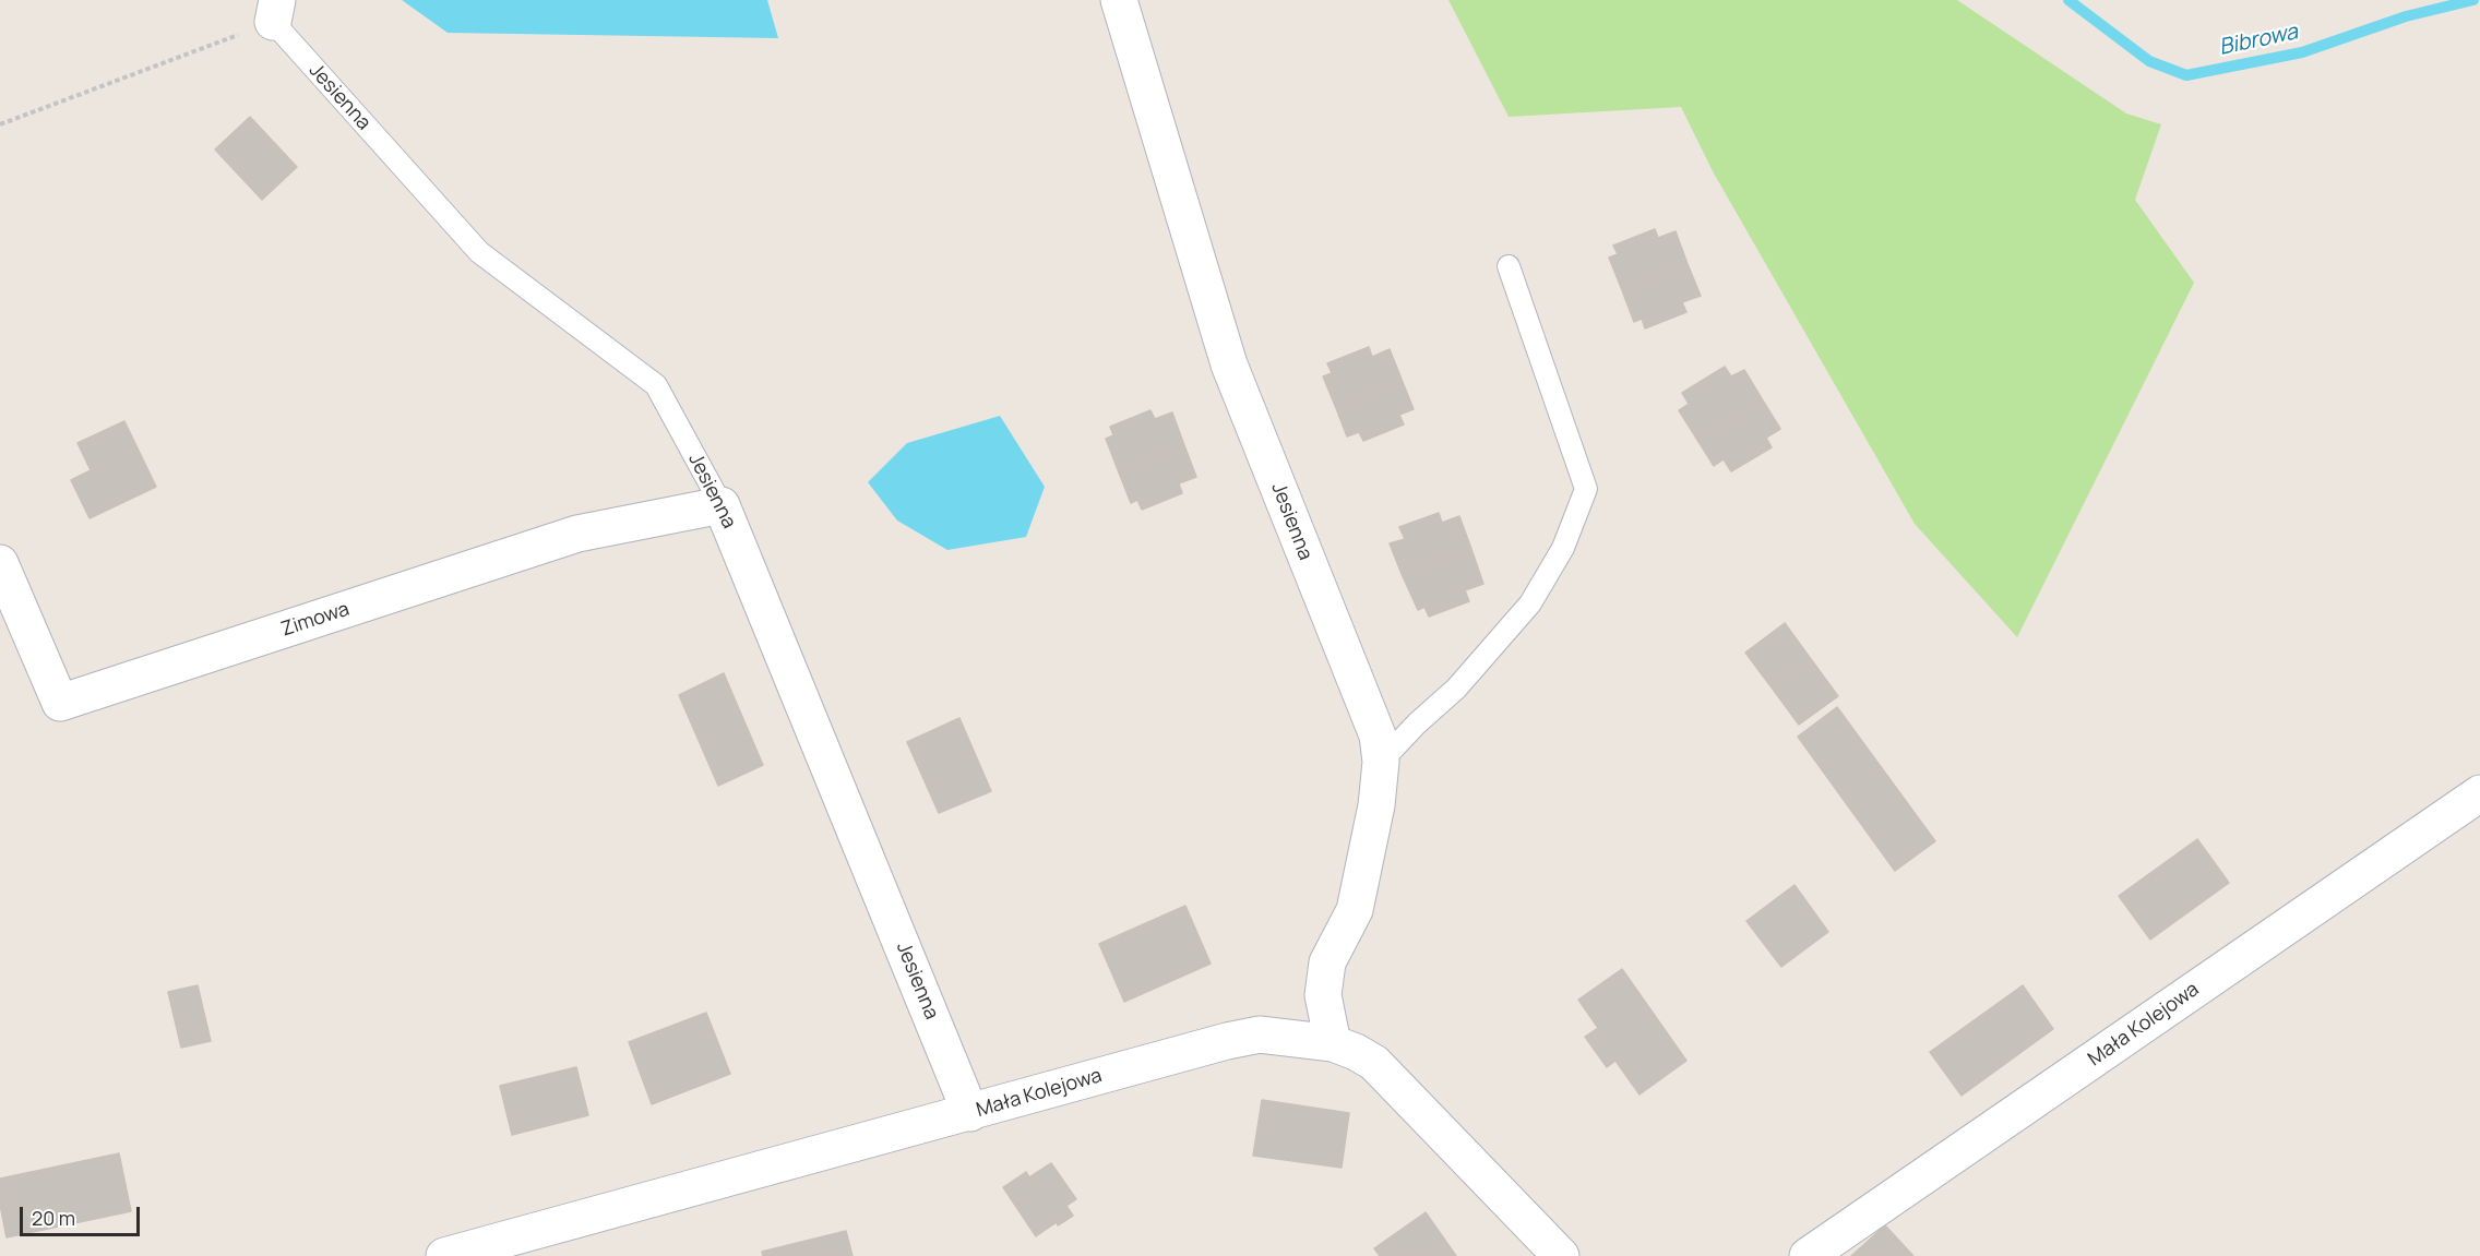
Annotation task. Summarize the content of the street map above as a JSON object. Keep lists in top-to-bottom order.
{
  "streets": {
    "street": ["Jesienna", "Zimowa", "Mała Kolejowa"]
  },
  "crossings": [
    ["Jesienna", "Zimowa"],
    ["Jesienna", "Mała Kolejowa"]
  ],
  "water": ["Bibrowa"],
  "scale_bar": "20 m"
}
